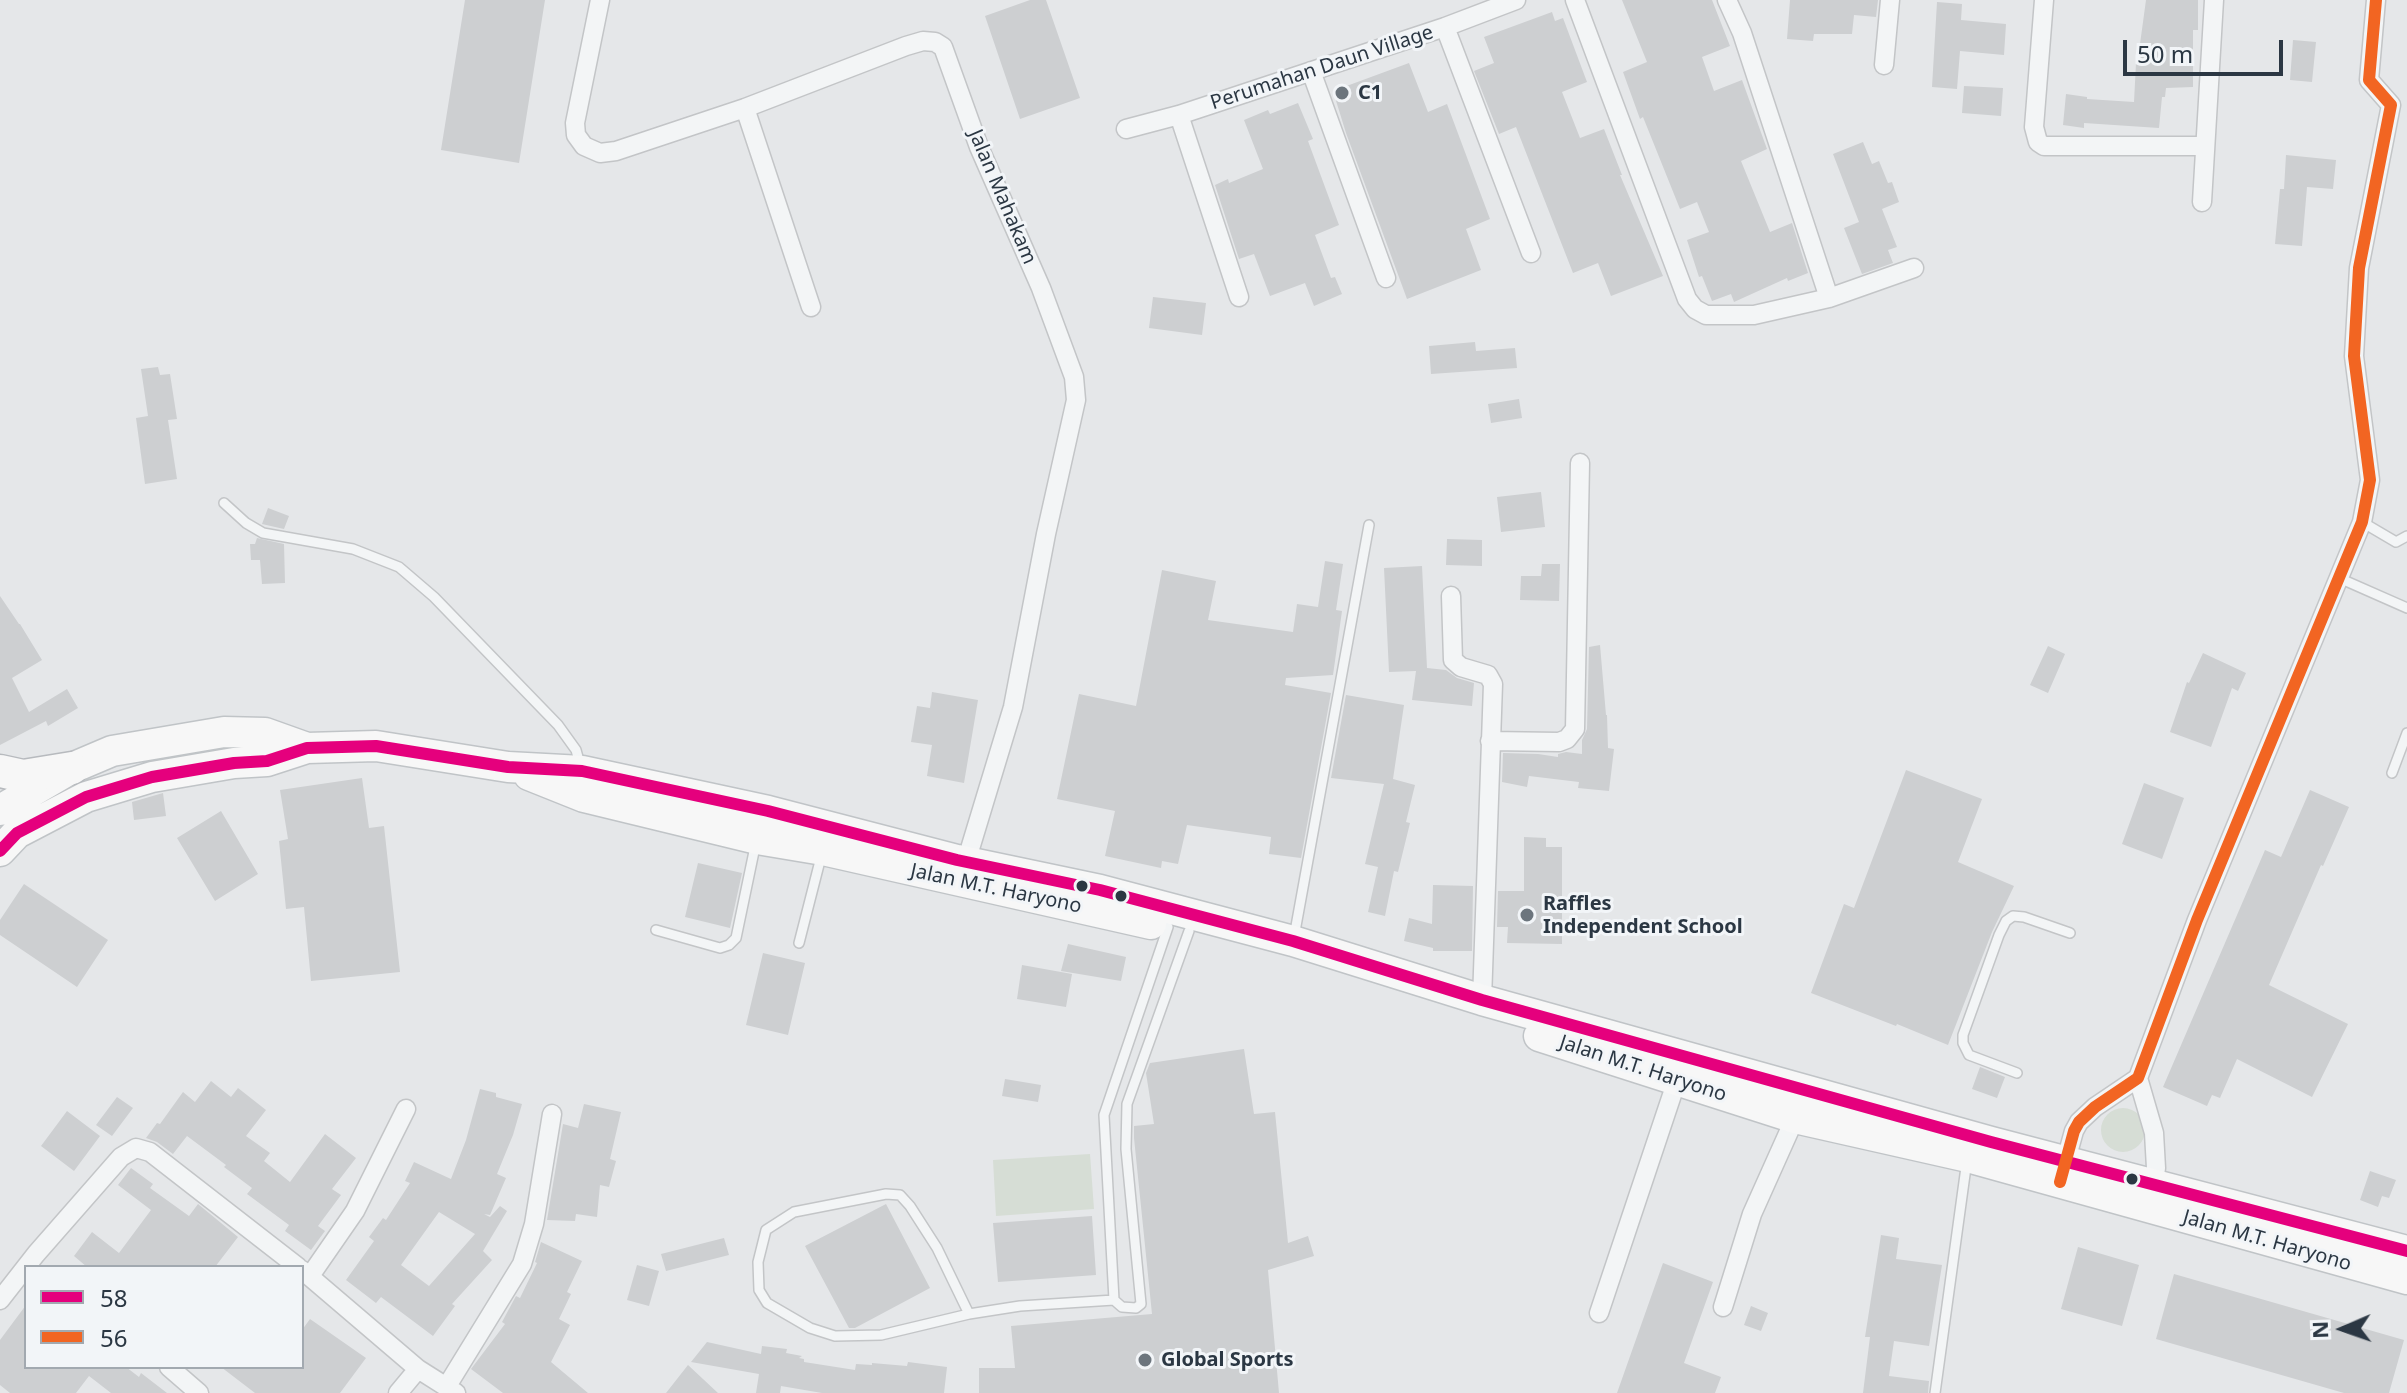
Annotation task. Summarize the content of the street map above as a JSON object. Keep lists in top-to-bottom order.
{
  "streets": {
    "main road": ["Jalan M.T. Haryono"],
    "street": ["Perumahan Daun Village", "Jalan Mahakam"]
  },
  "crossings": [
    ["Jalan Mahakam", "Jalan M.T. Haryono"]
  ],
  "places": ["C1", "Raffles Independent School", "Global Sports"],
  "lines": ["transit line 56", "transit line 58"],
  "legend": ["58", "56"],
  "scale_bar": "50 m",
  "north": "left"
}
